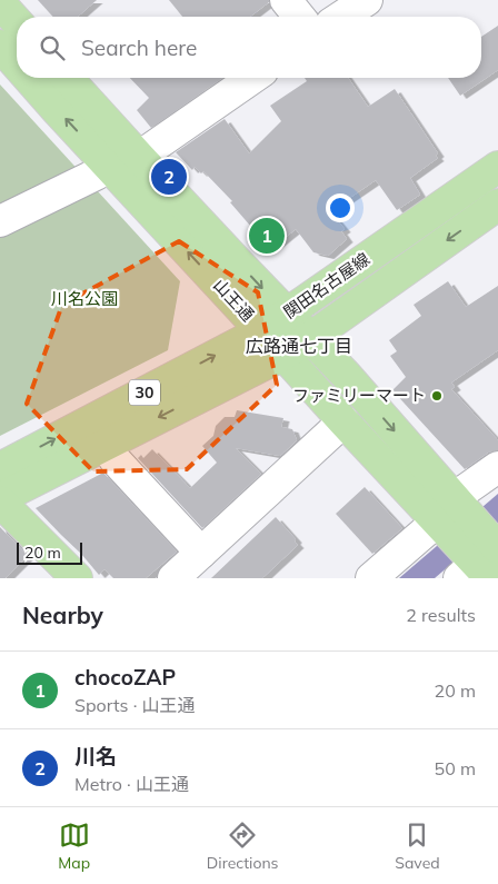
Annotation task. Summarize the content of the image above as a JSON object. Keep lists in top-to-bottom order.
{
  "streets": {
    "main road": ["関田名古屋線", "山王通", "30"]
  },
  "crossings": [
    ["関田名古屋線", "山王通"]
  ],
  "districts": ["広路通七丁目"],
  "parks": ["川名公園"],
  "places": ["ファミリーマート"],
  "scale_bar": "20 m",
  "page": {
    "search": "Search here",
    "pins": ["2", "1"],
    "scale": "20 m",
    "heading": ["Nearby", "2 results"],
    "list": [
      {
        "mark": "1",
        "name": "chocoZAP",
        "note": "Sports · 山王通",
        "value": "20 m"
      },
      {
        "mark": "2",
        "name": "川名",
        "note": "Metro · 山王通",
        "value": "50 m"
      }
    ],
    "nav": ["Map", "Directions", "Saved"]
  }
}
